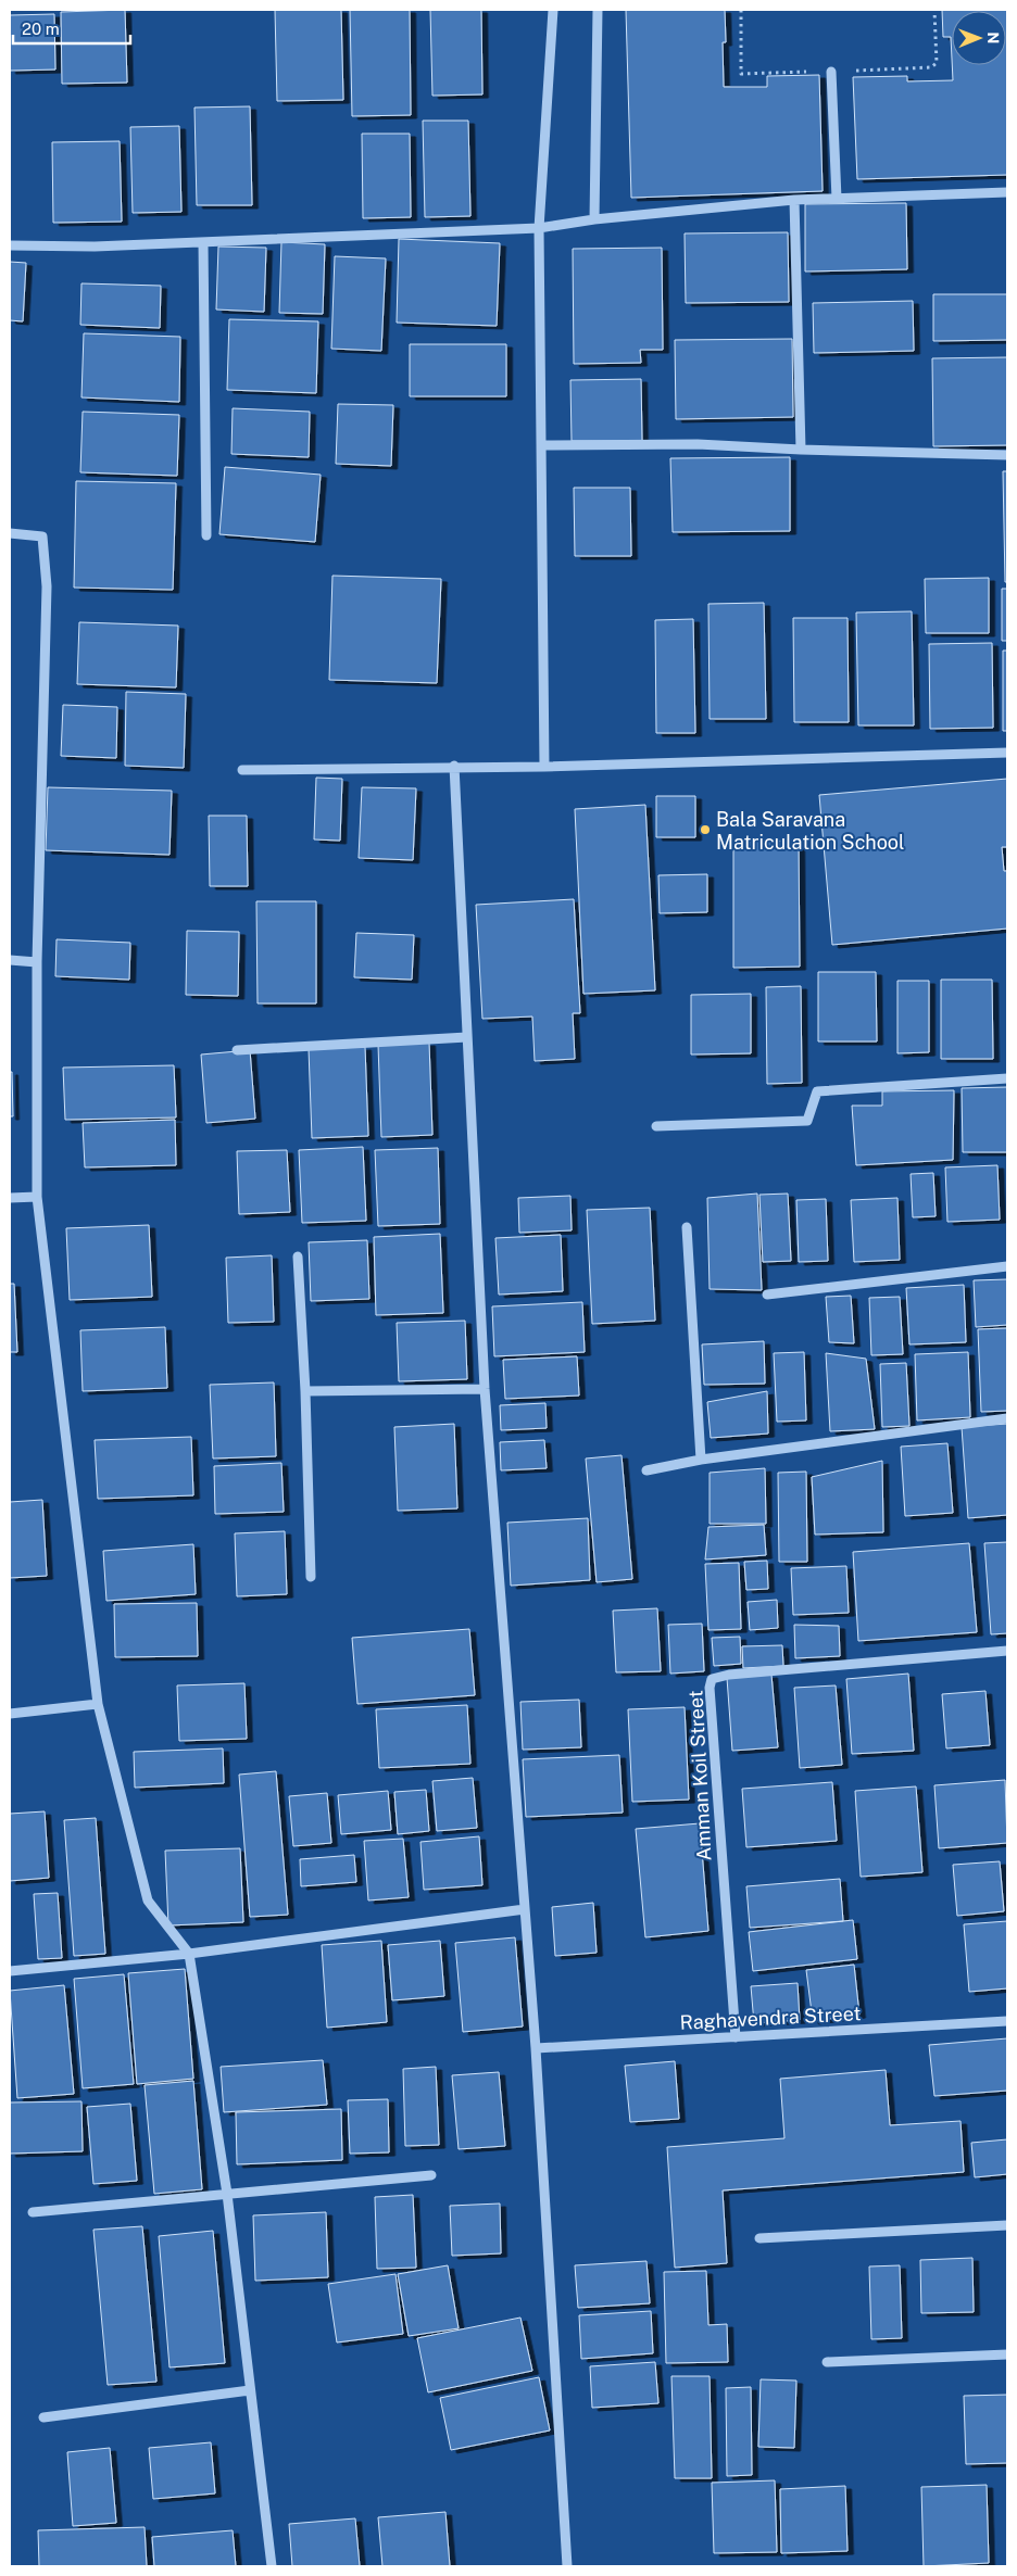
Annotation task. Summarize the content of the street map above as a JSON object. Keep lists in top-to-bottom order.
{
  "streets": {
    "street": ["Amman Koil Street", "Raghavendra Street"]
  },
  "crossings": [
    ["Amman Koil Street", "Raghavendra Street"]
  ],
  "places": ["Bala Saravana Matriculation School"],
  "scale_bar": "20 m",
  "north": "right"
}
